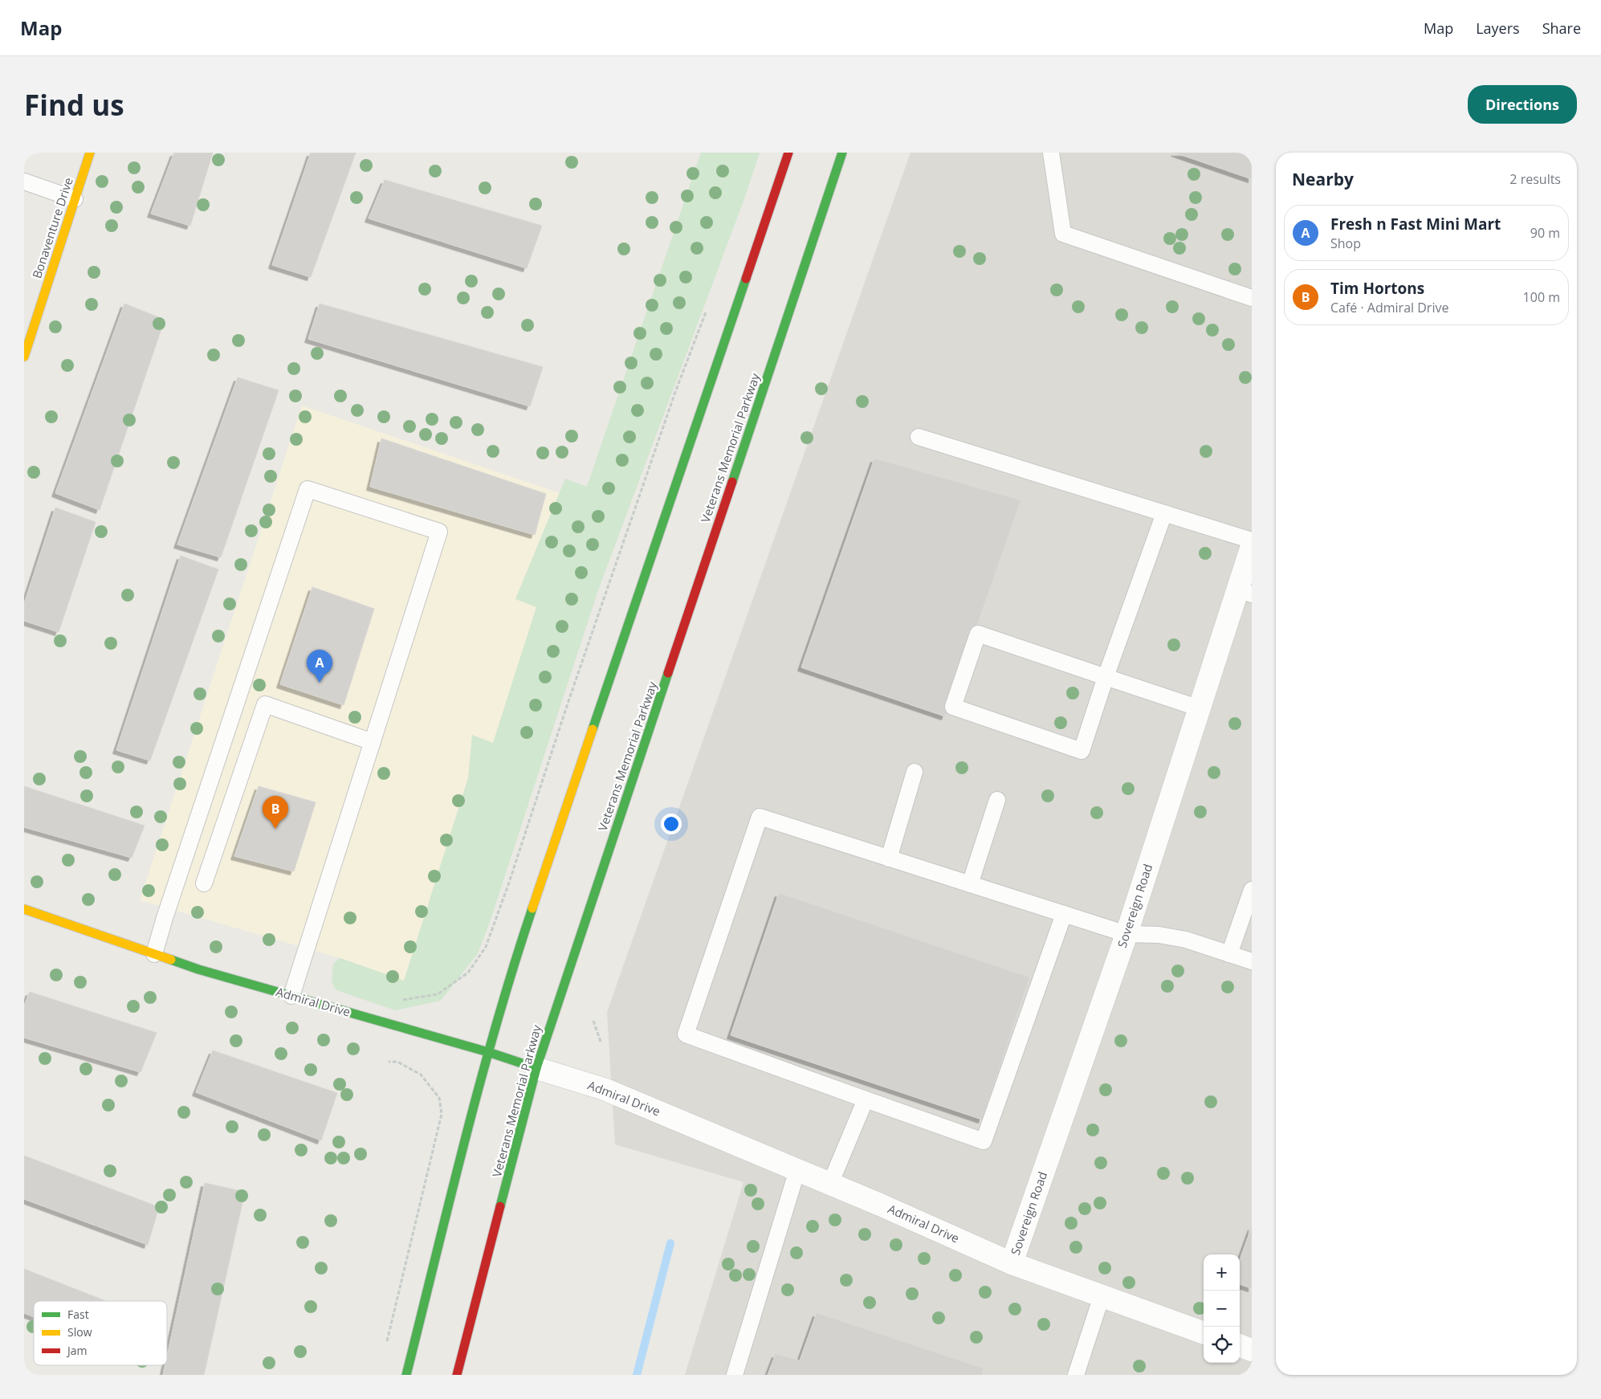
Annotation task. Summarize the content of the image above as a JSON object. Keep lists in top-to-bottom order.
{
  "streets": {
    "main road": ["Bonaventure Drive", "Veterans Memorial Parkway", "Admiral Drive"],
    "street": ["Sovereign Road"]
  },
  "crossings": [
    ["Veterans Memorial Parkway", "Admiral Drive"],
    ["Sovereign Road", "Admiral Drive"]
  ],
  "legend": ["Fast", "Slow", "Jam"],
  "page": {
    "header": "Map",
    "nav": ["Map", "Layers", "Share"],
    "buttons": "Directions",
    "title": "Find us",
    "heading": ["Nearby", "2 results"],
    "list": [
      {
        "mark": "A",
        "name": "Fresh n Fast Mini Mart",
        "note": "Shop",
        "value": "90 m"
      },
      {
        "mark": "B",
        "name": "Tim Hortons",
        "note": "Café · Admiral Drive",
        "value": "100 m"
      }
    ],
    "pins": ["A", "B"],
    "map_buttons": ["+", "−"]
  }
}
